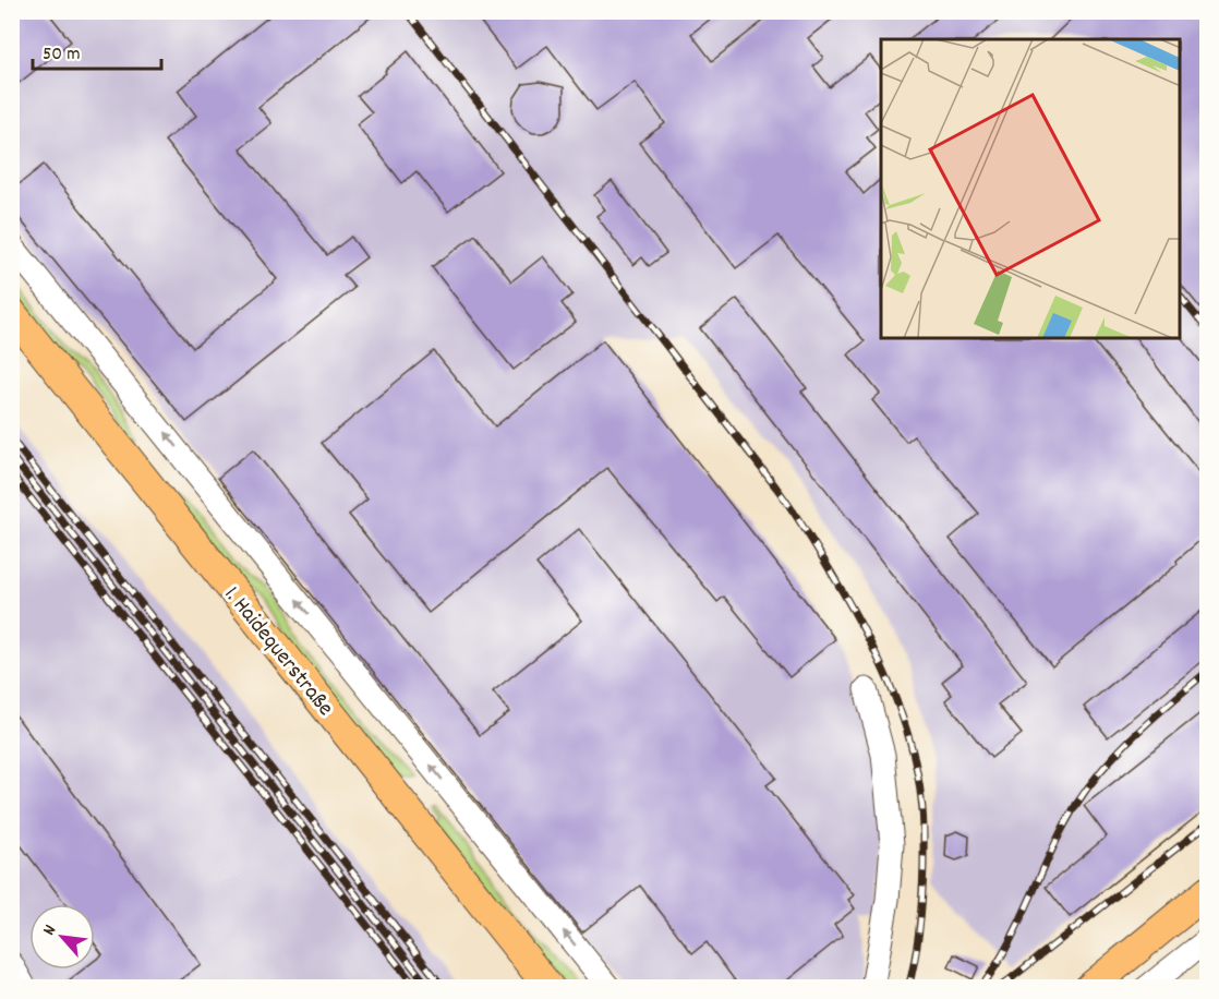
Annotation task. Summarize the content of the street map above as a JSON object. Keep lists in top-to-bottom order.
{
  "streets": {
    "main road": ["1. Haidequerstraße"]
  },
  "scale_bar": "50 m",
  "north": "top left"
}
